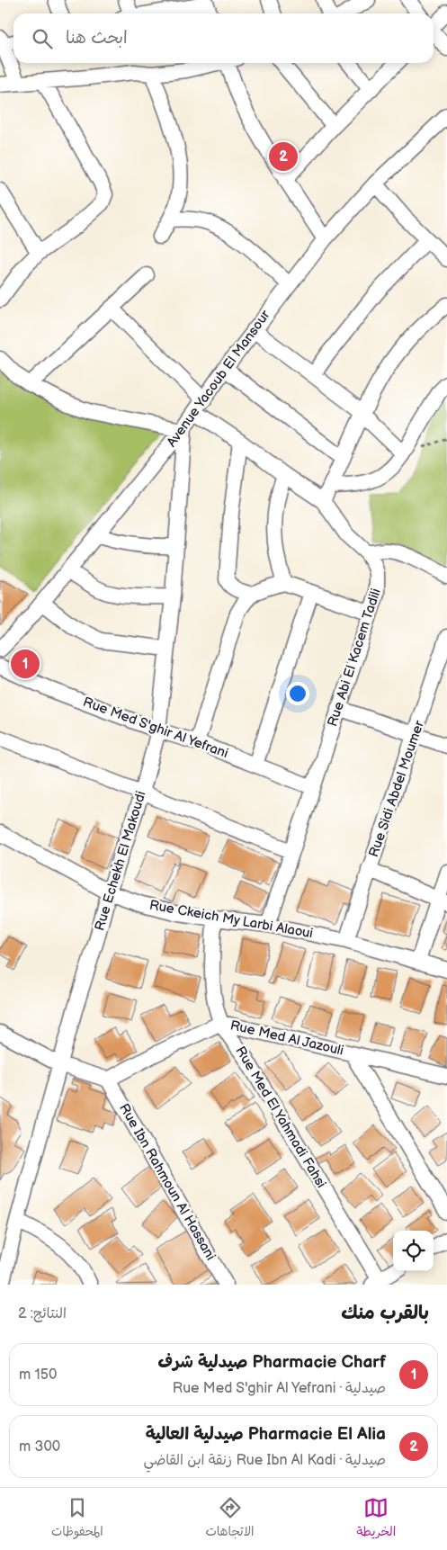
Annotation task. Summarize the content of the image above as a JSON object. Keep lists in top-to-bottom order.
{
  "streets": {
    "street": [
      "Avenue Yacoub El Mansour",
      "Rue Abi El Kacem Tadili",
      "Rue Med S'ghir Al Yefrani",
      "Rue Sidi Abdel Moumer",
      "Rue Echekh El Makoudi",
      "Rue Ckeich My Larbi Alaoui",
      "Rue Med Al Jazouli",
      "Rue Med El Yahmadi Fahsi",
      "Rue Ibn Rahmoun Al Hassani"
    ]
  },
  "crossings": [
    ["Avenue Yacoub El Mansour", "Rue Abi El Kacem Tadili"],
    ["Avenue Yacoub El Mansour", "Rue Echekh El Makoudi"],
    ["Rue Abi El Kacem Tadili", "Rue Med S'ghir Al Yefrani"],
    ["Rue Abi El Kacem Tadili", "Rue Ckeich My Larbi Alaoui"],
    ["Rue Med S'ghir Al Yefrani", "Rue Echekh El Makoudi"],
    ["Rue Sidi Abdel Moumer", "Rue Ckeich My Larbi Alaoui"],
    ["Rue Echekh El Makoudi", "Rue Ckeich My Larbi Alaoui"],
    ["Rue Ckeich My Larbi Alaoui", "Rue Med El Yahmadi Fahsi"],
    ["Rue Med Al Jazouli", "Rue Med El Yahmadi Fahsi"],
    ["Rue Med Al Jazouli", "Rue Ibn Rahmoun Al Hassani"]
  ],
  "page": {
    "search": "ابحث هنا",
    "pins": ["2", "1"],
    "heading": ["بالقرب منك", "النتائج: 2"],
    "list": [
      {
        "mark": "1",
        "name": "Pharmacie Charf صيدلية شرف",
        "note": "صيدلية · Rue Med S'ghir Al Yefrani",
        "value": "150 m"
      },
      {
        "mark": "2",
        "name": "Pharmacie El Alia صيدلية العالية",
        "note": "صيدلية · Rue Ibn Al Kadi زنقة ابن القاضي",
        "value": "300 m"
      }
    ],
    "nav": ["الخريطة", "الاتجاهات", "المحفوظات"]
  }
}
